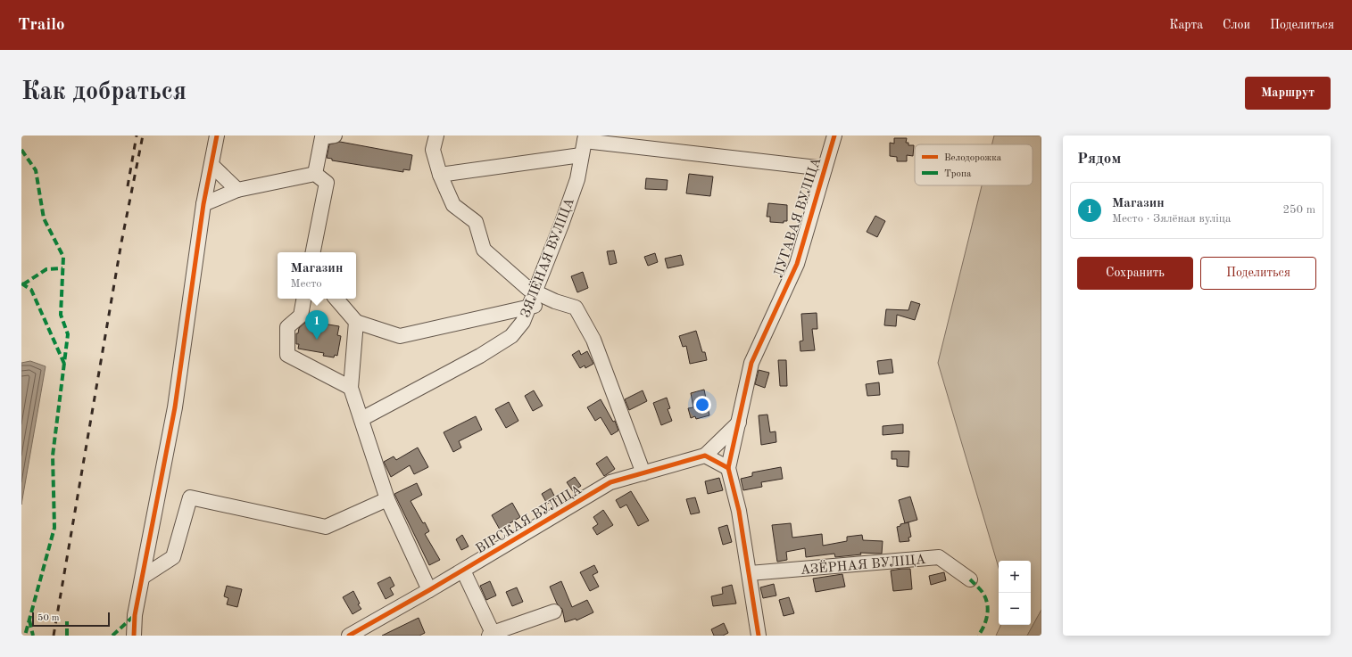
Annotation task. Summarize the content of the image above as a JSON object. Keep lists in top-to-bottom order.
{
  "streets": {
    "street": [
      "ЛУГАВАЯ ВУЛІЦА",
      "ЗЯЛЁНАЯ ВУЛІЦА",
      "ВІРСКАЯ ВУЛІЦА",
      "АЗЁРНАЯ ВУЛІЦА"
    ]
  },
  "crossings": [
    ["ЛУГАВАЯ ВУЛІЦА", "АЗЁРНАЯ ВУЛІЦА"]
  ],
  "legend": ["Велодорожка", "Тропа"],
  "scale_bar": "50 m",
  "page": {
    "header": "Trailo",
    "nav": ["Карта", "Слои", "Поделиться"],
    "buttons": [
      "Маршрут",
      ["Сохранить", "Поделиться"]
    ],
    "title": "Как добраться",
    "heading": "Рядом",
    "list": [
      {
        "mark": "1",
        "name": "Магазин",
        "note": "Место · Зялёная вуліца",
        "value": "250 m"
      }
    ],
    "popup": ["Магазин", "Место"],
    "pins": "1",
    "map_buttons": ["+", "−"],
    "scale": "50 m"
  }
}
